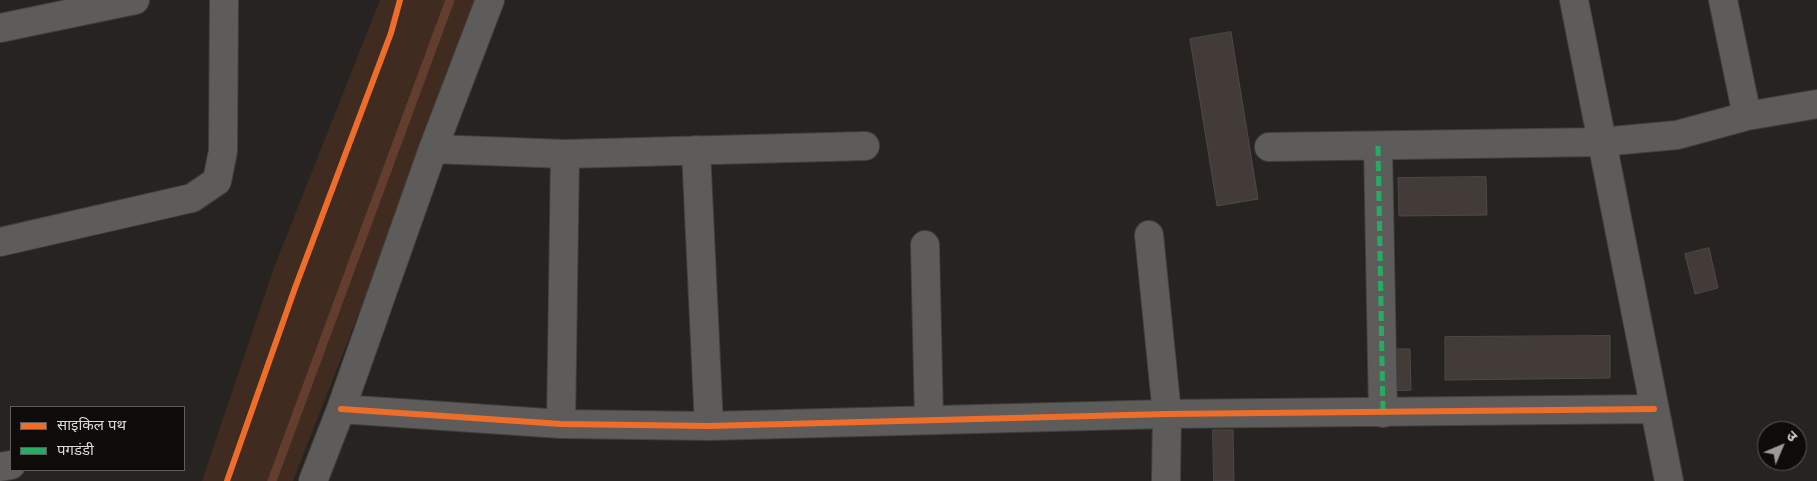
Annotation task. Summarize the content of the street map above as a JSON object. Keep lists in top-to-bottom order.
{
  "legend": ["साइकिल पथ", "पगडंडी"],
  "north": "top right"
}
